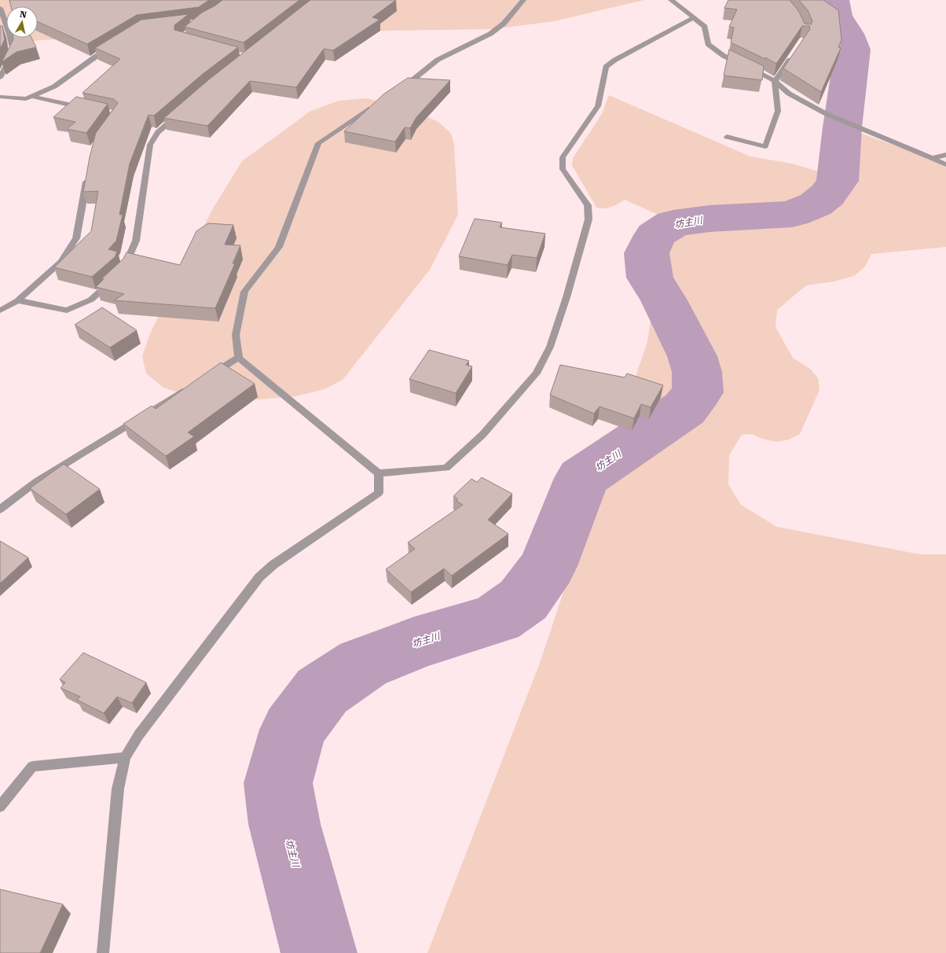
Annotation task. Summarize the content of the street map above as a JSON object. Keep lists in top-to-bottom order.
{
  "water": ["坊主川"],
  "north": "top"
}
